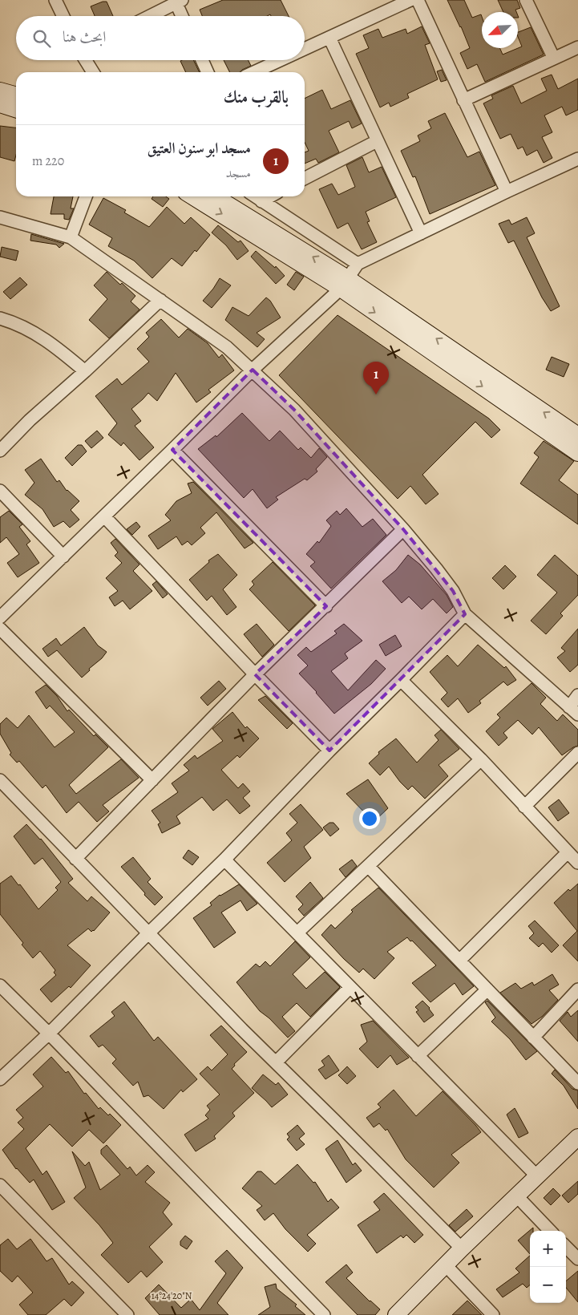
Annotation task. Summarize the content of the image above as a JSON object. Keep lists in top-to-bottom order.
{
  "north": "bottom left",
  "page": {
    "search": "ابحث هنا",
    "heading": "بالقرب منك",
    "list": [
      {
        "mark": "1",
        "name": "مسجد ابو سنون العتيق",
        "note": "مسجد",
        "value": "220 m"
      }
    ],
    "pins": "1",
    "map_buttons": ["+", "−"]
  },
  "coordinates": ["14°24'20\"N"]
}
